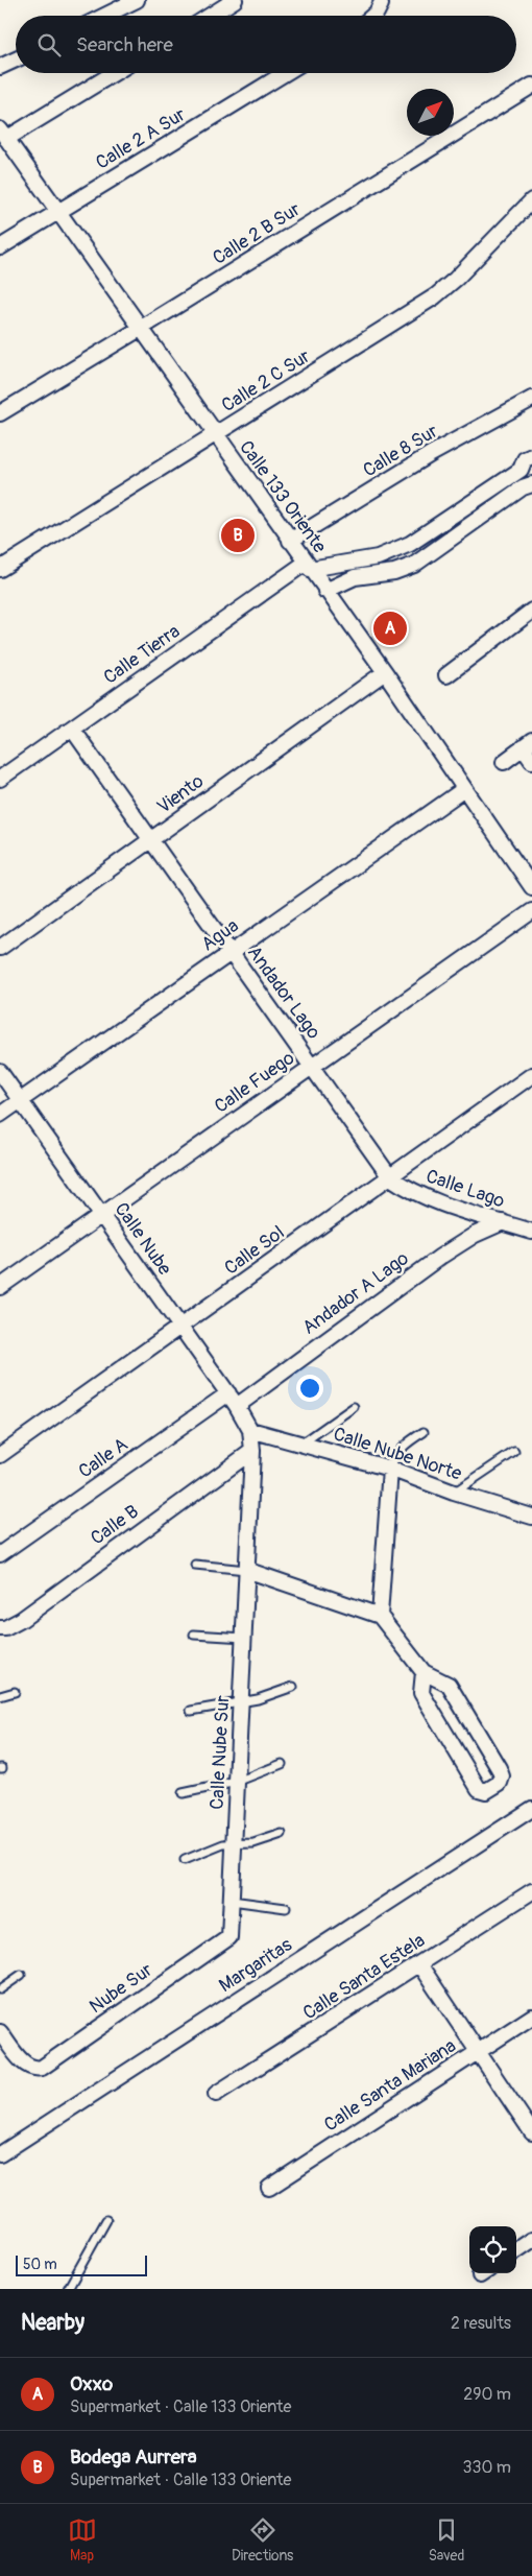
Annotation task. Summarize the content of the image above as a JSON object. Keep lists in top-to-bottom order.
{
  "streets": {
    "street": [
      "Calle 2 A Sur",
      "Calle 2 B Sur",
      "Calle 2 C Sur",
      "Calle 8 Sur",
      "Calle 133 Oriente",
      "Calle Tierra",
      "Viento",
      "Agua",
      "Andador Lago",
      "Calle Fuego",
      "Calle Lago",
      "Calle Nube",
      "Calle Sol",
      "Andador A Lago",
      "Calle Nube Norte",
      "Calle A",
      "Calle B",
      "Calle Nube Sur",
      "Margaritas",
      "Calle Santa Estela",
      "Nube Sur",
      "Calle Santa Mariana"
    ]
  },
  "crossings": [
    ["Calle 2 A Sur", "Calle 133 Oriente"],
    ["Calle 2 B Sur", "Calle 133 Oriente"],
    ["Calle 2 C Sur", "Calle 133 Oriente"],
    ["Calle 8 Sur", "Calle 133 Oriente"],
    ["Calle 133 Oriente", "Calle Tierra"],
    ["Calle 133 Oriente", "Viento"],
    ["Calle 133 Oriente", "Agua"],
    ["Calle Tierra", "Andador Lago"],
    ["Viento", "Andador Lago"],
    ["Agua", "Andador Lago"],
    ["Agua", "Calle Nube"],
    ["Andador Lago", "Calle Fuego"],
    ["Andador Lago", "Calle Lago"],
    ["Andador Lago", "Calle Sol"],
    ["Calle Fuego", "Calle Nube"],
    ["Calle Lago", "Calle Sol"],
    ["Calle Lago", "Andador A Lago"],
    ["Calle Nube", "Calle Sol"],
    ["Calle Nube", "Andador A Lago"],
    ["Calle Nube", "Calle Nube Norte"],
    ["Calle Nube", "Calle A"],
    ["Calle Nube", "Calle Nube Sur"],
    ["Calle Nube Norte", "Calle Nube Sur"],
    ["Calle B", "Calle Nube Sur"],
    ["Calle Nube Sur", "Nube Sur"]
  ],
  "scale_bar": "50 m",
  "north": "top right",
  "page": {
    "search": "Search here",
    "pins": ["B", "A"],
    "scale": "50 m",
    "heading": ["Nearby", "2 results"],
    "list": [
      {
        "mark": "A",
        "name": "Oxxo",
        "note": "Supermarket · Calle 133 Oriente",
        "value": "290 m"
      },
      {
        "mark": "B",
        "name": "Bodega Aurrera",
        "note": "Supermarket · Calle 133 Oriente",
        "value": "330 m"
      }
    ],
    "nav": ["Map", "Directions", "Saved"]
  }
}
